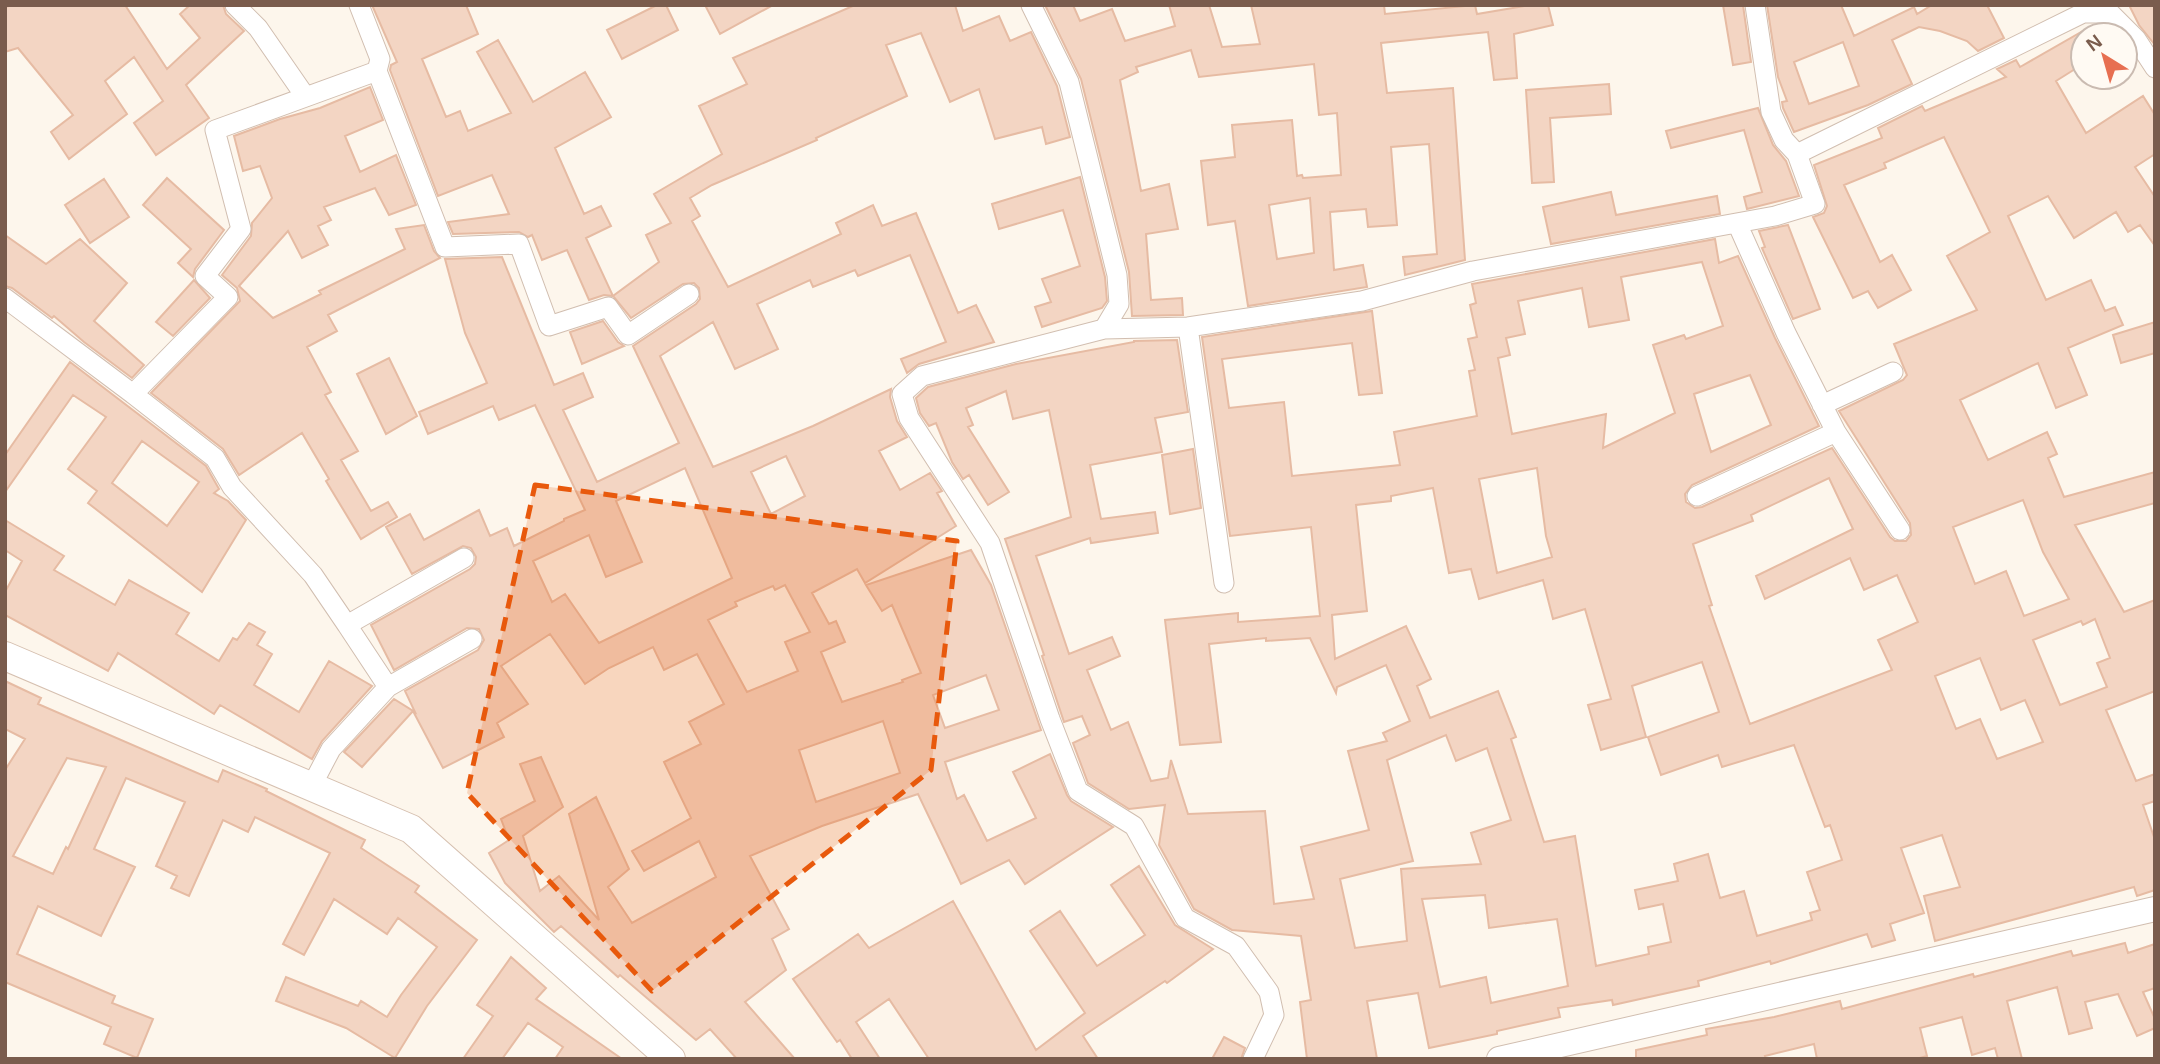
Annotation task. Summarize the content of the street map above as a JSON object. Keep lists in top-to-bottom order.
{
  "north": "top left"
}
